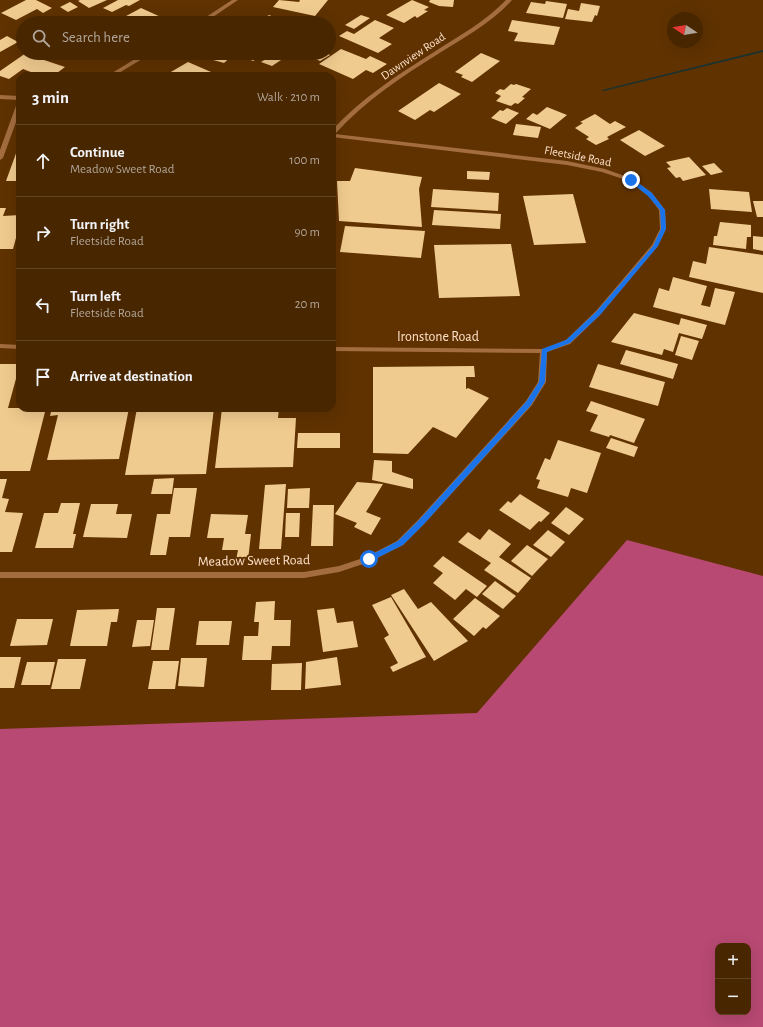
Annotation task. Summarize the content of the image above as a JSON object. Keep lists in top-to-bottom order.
{
  "streets": {
    "street": [
      "Dawnview Road",
      "Fleetside Road",
      "Ironstone Road",
      "Meadow Sweet Road"
    ]
  },
  "crossings": [
    ["Fleetside Road", "Ironstone Road"],
    ["Fleetside Road", "Meadow Sweet Road"],
    ["Ironstone Road", "Meadow Sweet Road"]
  ],
  "north": "left",
  "page": {
    "search": "Search here",
    "heading": ["3 min", "Walk · 210 m"],
    "list": [
      ["Continue", "Meadow Sweet Road", "100 m"],
      ["Turn right", "Fleetside Road", "90 m"],
      ["Turn left", "Fleetside Road", "20 m"],
      "Arrive at destination"
    ],
    "map_buttons": ["+", "−"]
  }
}
